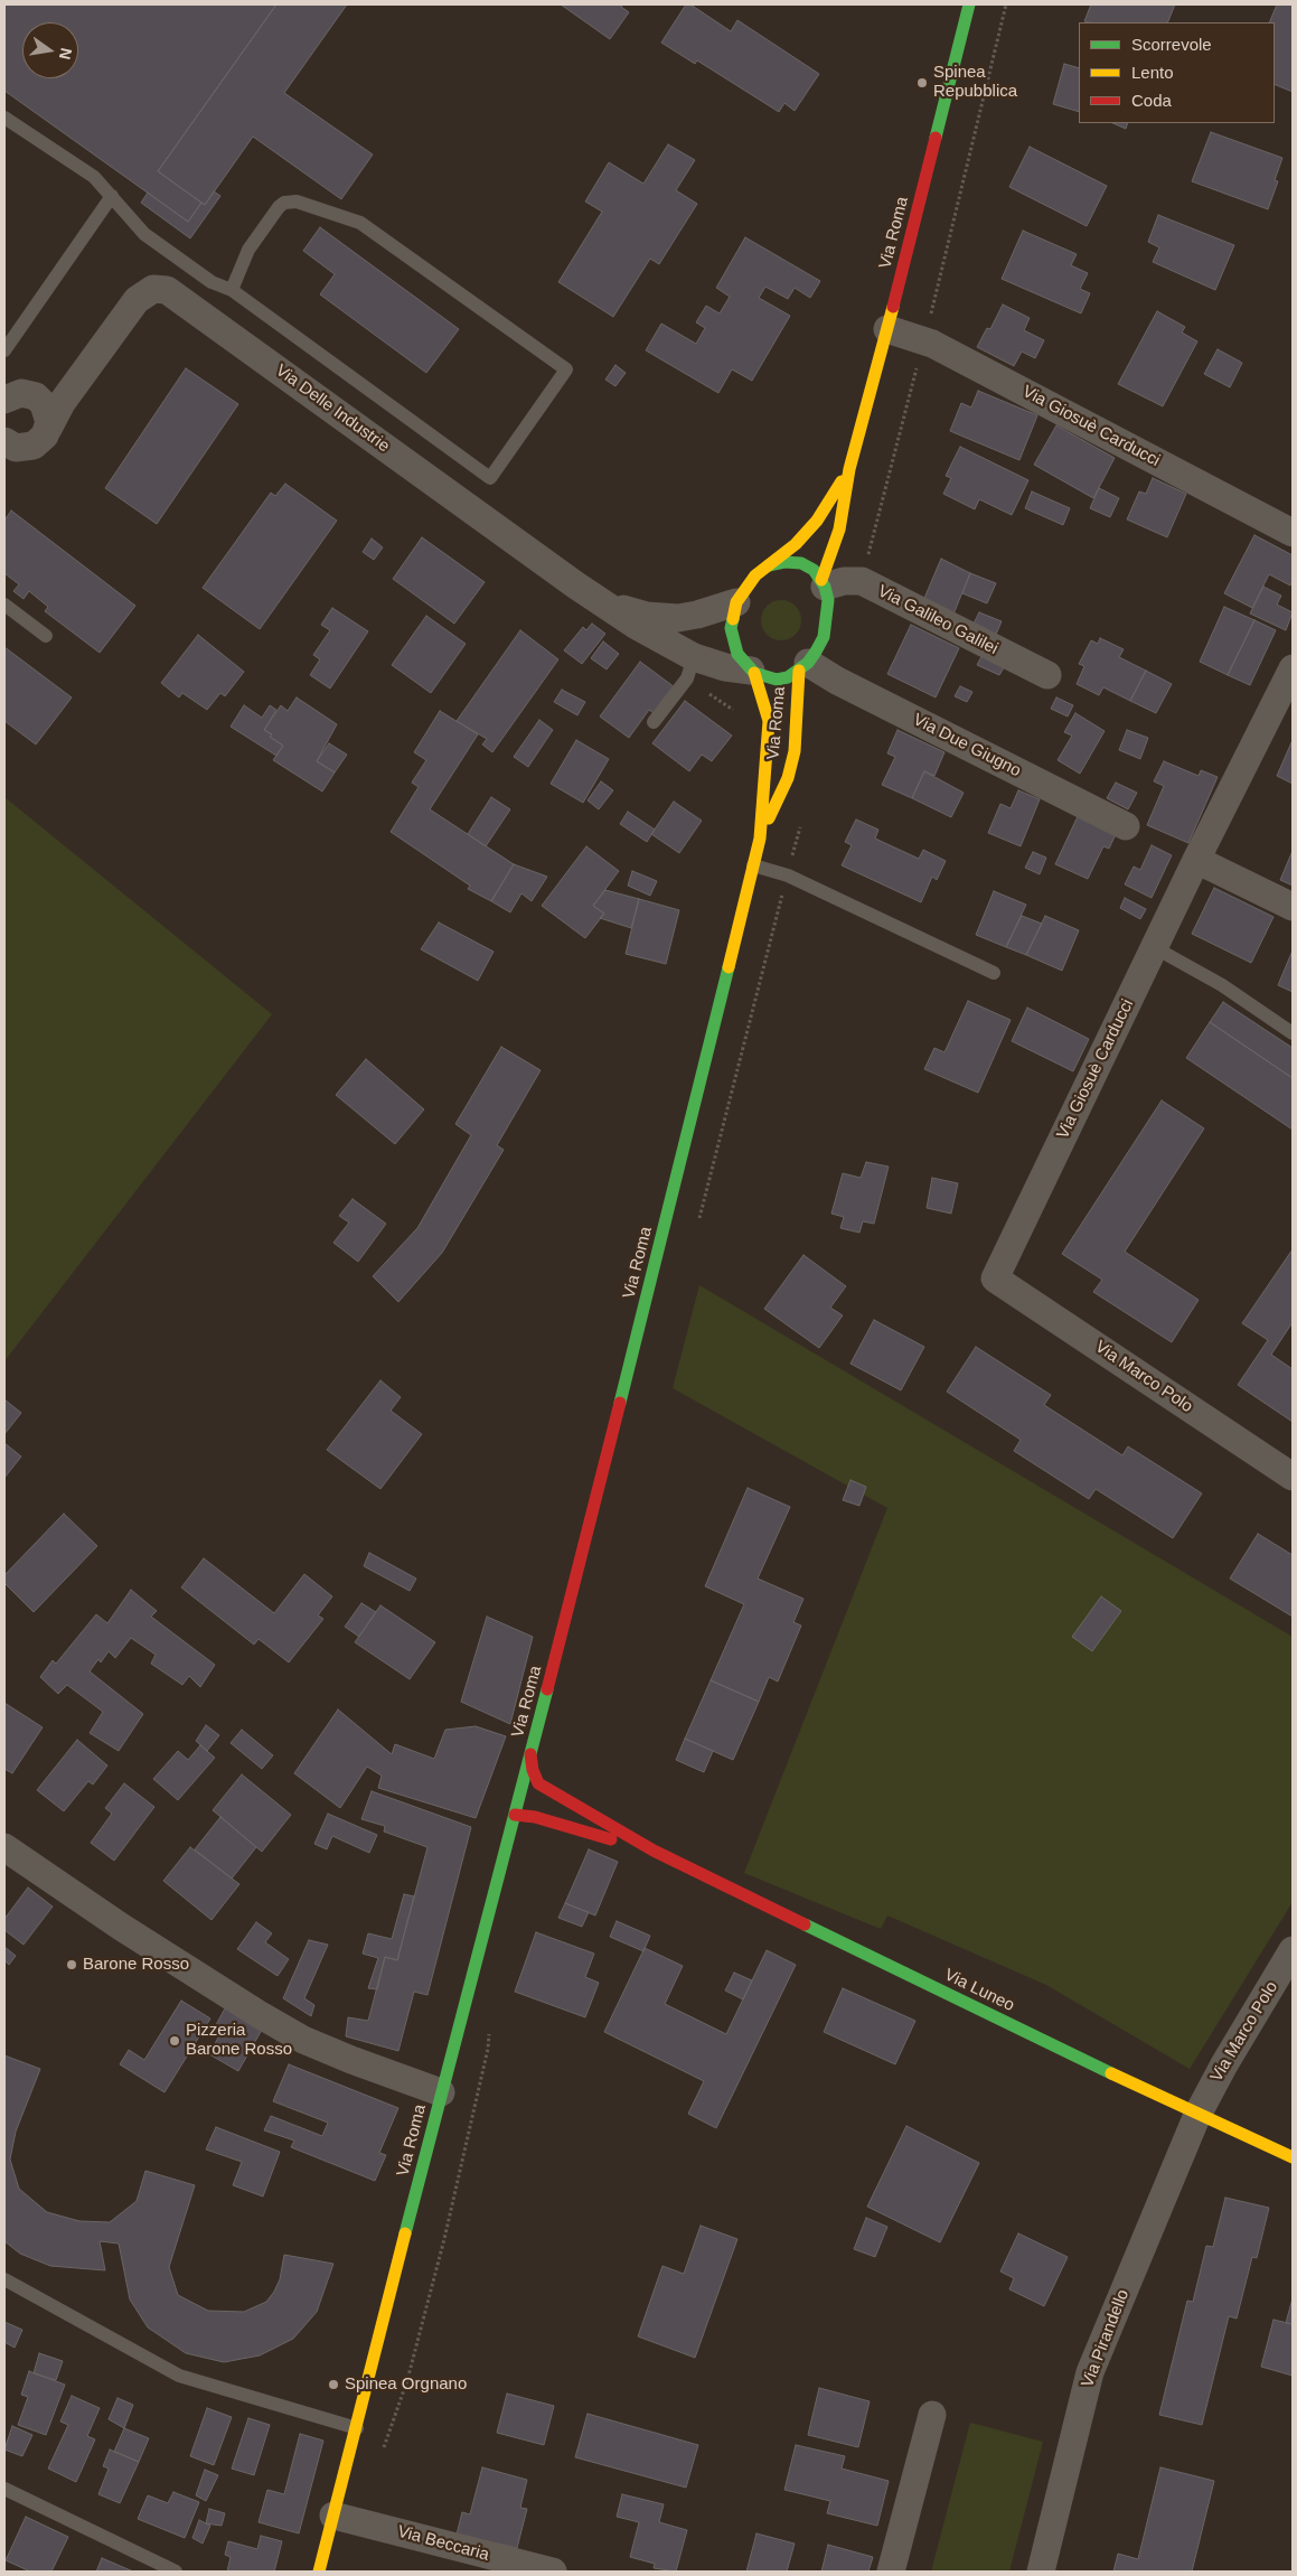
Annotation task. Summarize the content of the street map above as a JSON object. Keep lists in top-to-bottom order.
{
  "streets": {
    "street": [
      "Via Roma",
      "Via Delle Industrie",
      "Via Giosuè Carducci",
      "Via Galileo Galilei",
      "Via Due Giugno",
      "Via Marco Polo",
      "Via Luneo",
      "Via Pirandello",
      "Via Beccaria"
    ]
  },
  "crossings": [
    ["Via Roma", "Via Delle Industrie"],
    ["Via Roma", "Via Giosuè Carducci"],
    ["Via Roma", "Via Galileo Galilei"],
    ["Via Roma", "Via Due Giugno"],
    ["Via Roma", "Via Luneo"],
    ["Via Roma", "Via Beccaria"],
    ["Via Delle Industrie", "Via Galileo Galilei"],
    ["Via Delle Industrie", "Via Due Giugno"],
    ["Via Giosuè Carducci", "Via Marco Polo"],
    ["Via Galileo Galilei", "Via Due Giugno"],
    ["Via Marco Polo", "Via Luneo"],
    ["Via Marco Polo", "Via Pirandello"],
    ["Via Luneo", "Via Pirandello"]
  ],
  "places": [
    "Spinea Repubblica",
    "Barone Rosso",
    "Pizzeria Barone Rosso",
    "Spinea Orgnano"
  ],
  "legend": ["Scorrevole", "Lento", "Coda"],
  "north": "right"
}
